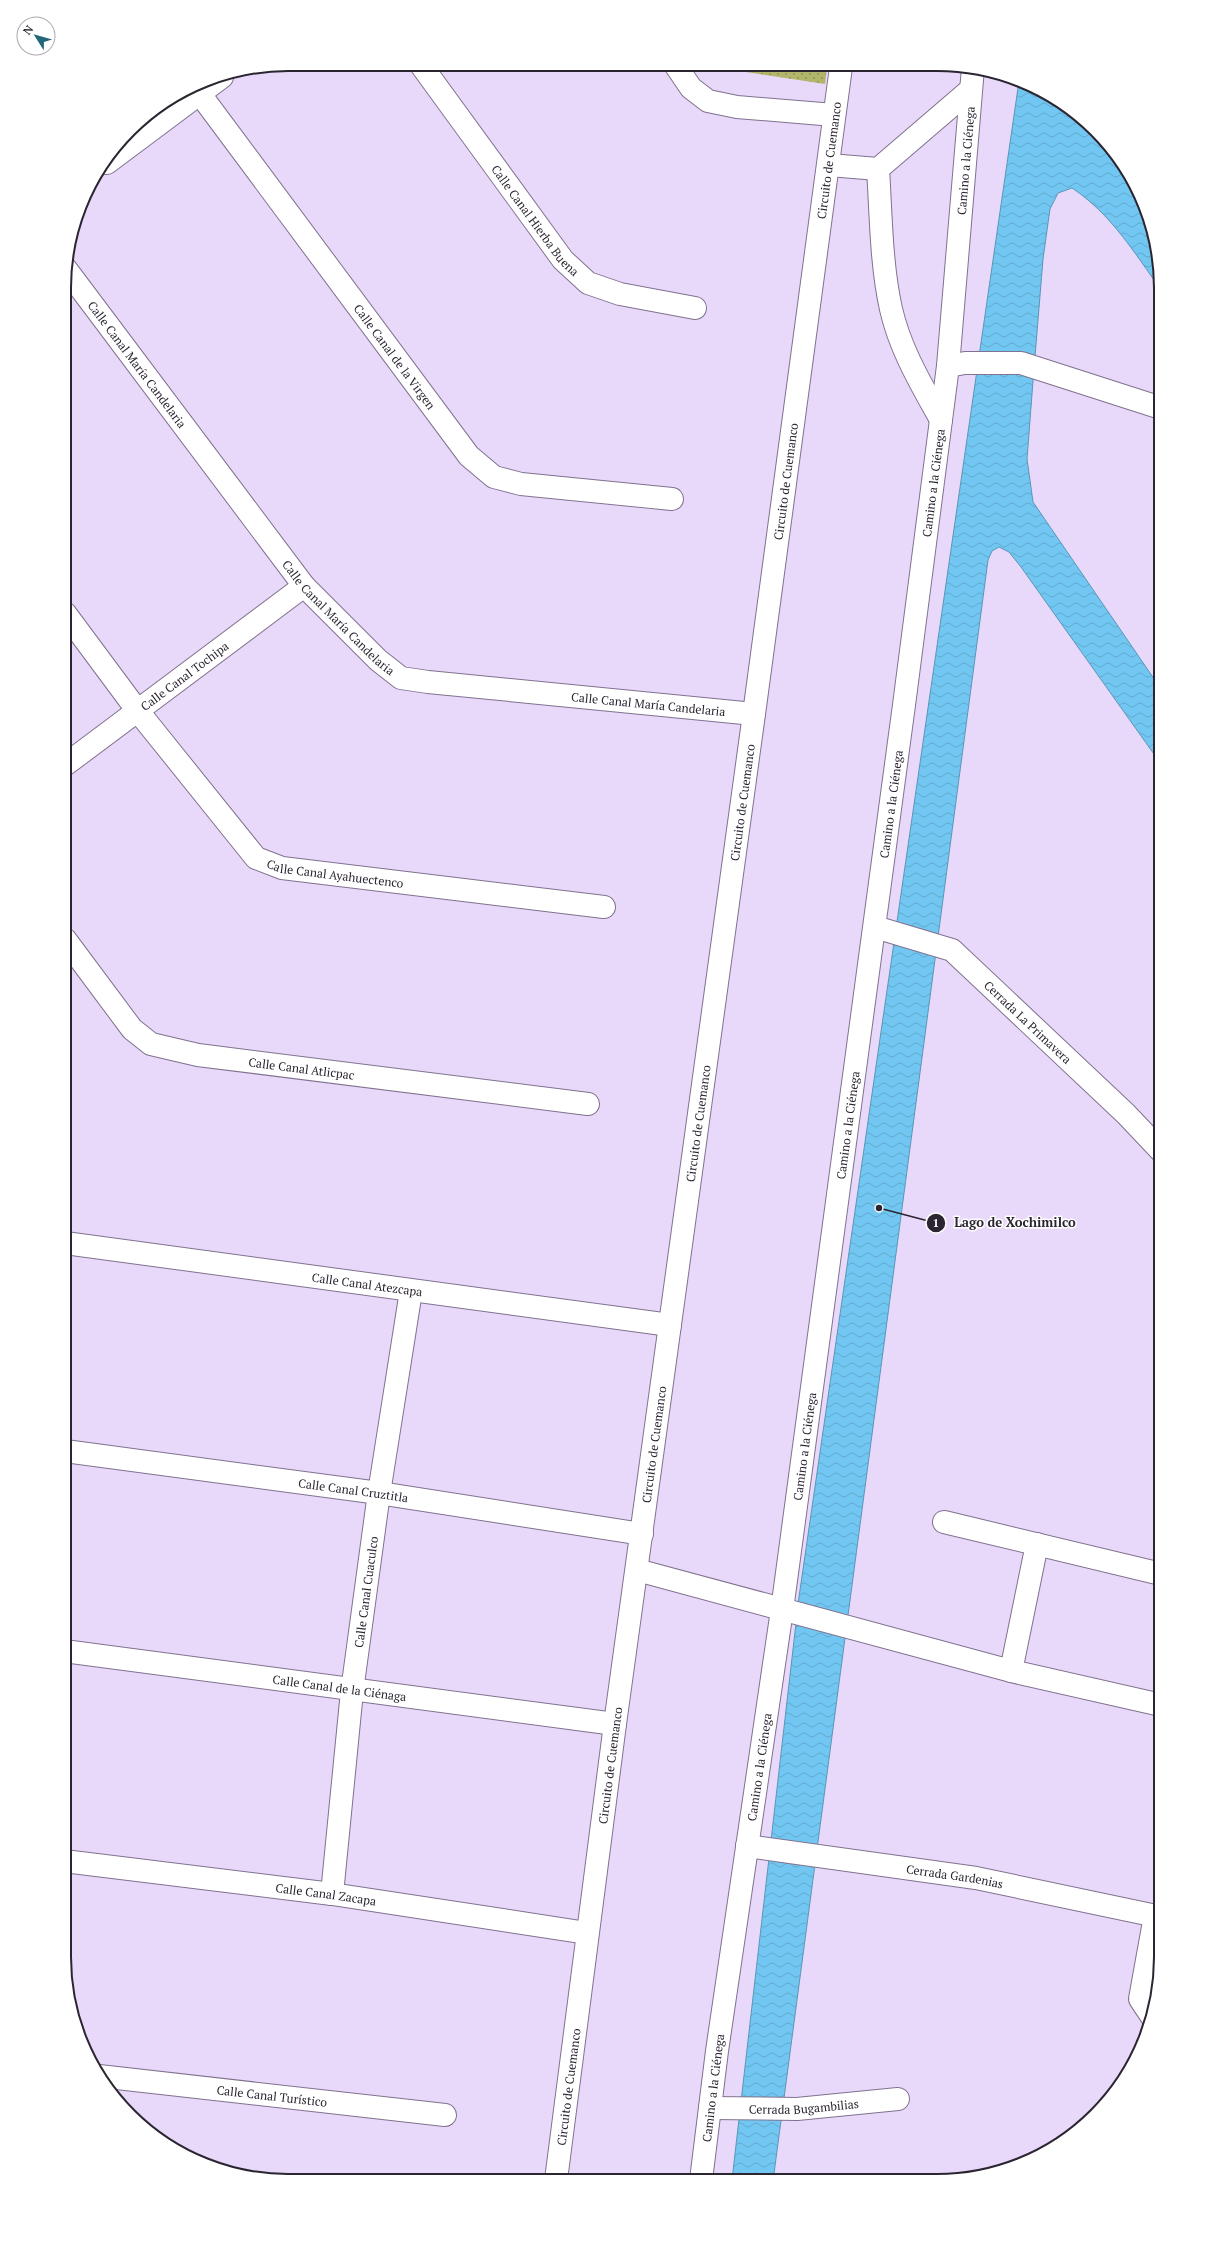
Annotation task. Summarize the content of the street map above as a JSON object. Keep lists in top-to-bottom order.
{
  "streets": {
    "street": [
      "Circuito de Cuemanco",
      "Camino a la Ciénega",
      "Calle Canal Hierba Buena",
      "Calle Canal de la Virgen",
      "Calle Canal María Candelaria",
      "Calle Canal Tochipa",
      "Calle Canal Ayahuectenco",
      "Cerrada La Primavera",
      "Calle Canal Atlicpac",
      "Calle Canal Atezcapa",
      "Calle Canal Cruztitla",
      "Calle Canal Cuaculco",
      "Calle Canal de la Ciénaga",
      "Cerrada Gardenias",
      "Calle Canal Zacapa",
      "Calle Canal Turístico",
      "Cerrada Bugambilias"
    ]
  },
  "crossings": [
    ["Circuito de Cuemanco", "Calle Canal María Candelaria"],
    ["Circuito de Cuemanco", "Calle Canal Atezcapa"],
    ["Circuito de Cuemanco", "Calle Canal Cruztitla"],
    ["Circuito de Cuemanco", "Calle Canal de la Ciénaga"],
    ["Circuito de Cuemanco", "Calle Canal Zacapa"],
    ["Camino a la Ciénega", "Cerrada La Primavera"],
    ["Camino a la Ciénega", "Cerrada Gardenias"],
    ["Camino a la Ciénega", "Cerrada Bugambilias"],
    ["Calle Canal María Candelaria", "Calle Canal Tochipa"],
    ["Calle Canal Tochipa", "Calle Canal Ayahuectenco"],
    ["Calle Canal Atezcapa", "Calle Canal Cuaculco"],
    ["Calle Canal Cruztitla", "Calle Canal Cuaculco"],
    ["Calle Canal Cuaculco", "Calle Canal de la Ciénaga"],
    ["Calle Canal Cuaculco", "Calle Canal Zacapa"]
  ],
  "places": ["Lago de Xochimilco"],
  "north": "top left"
}
